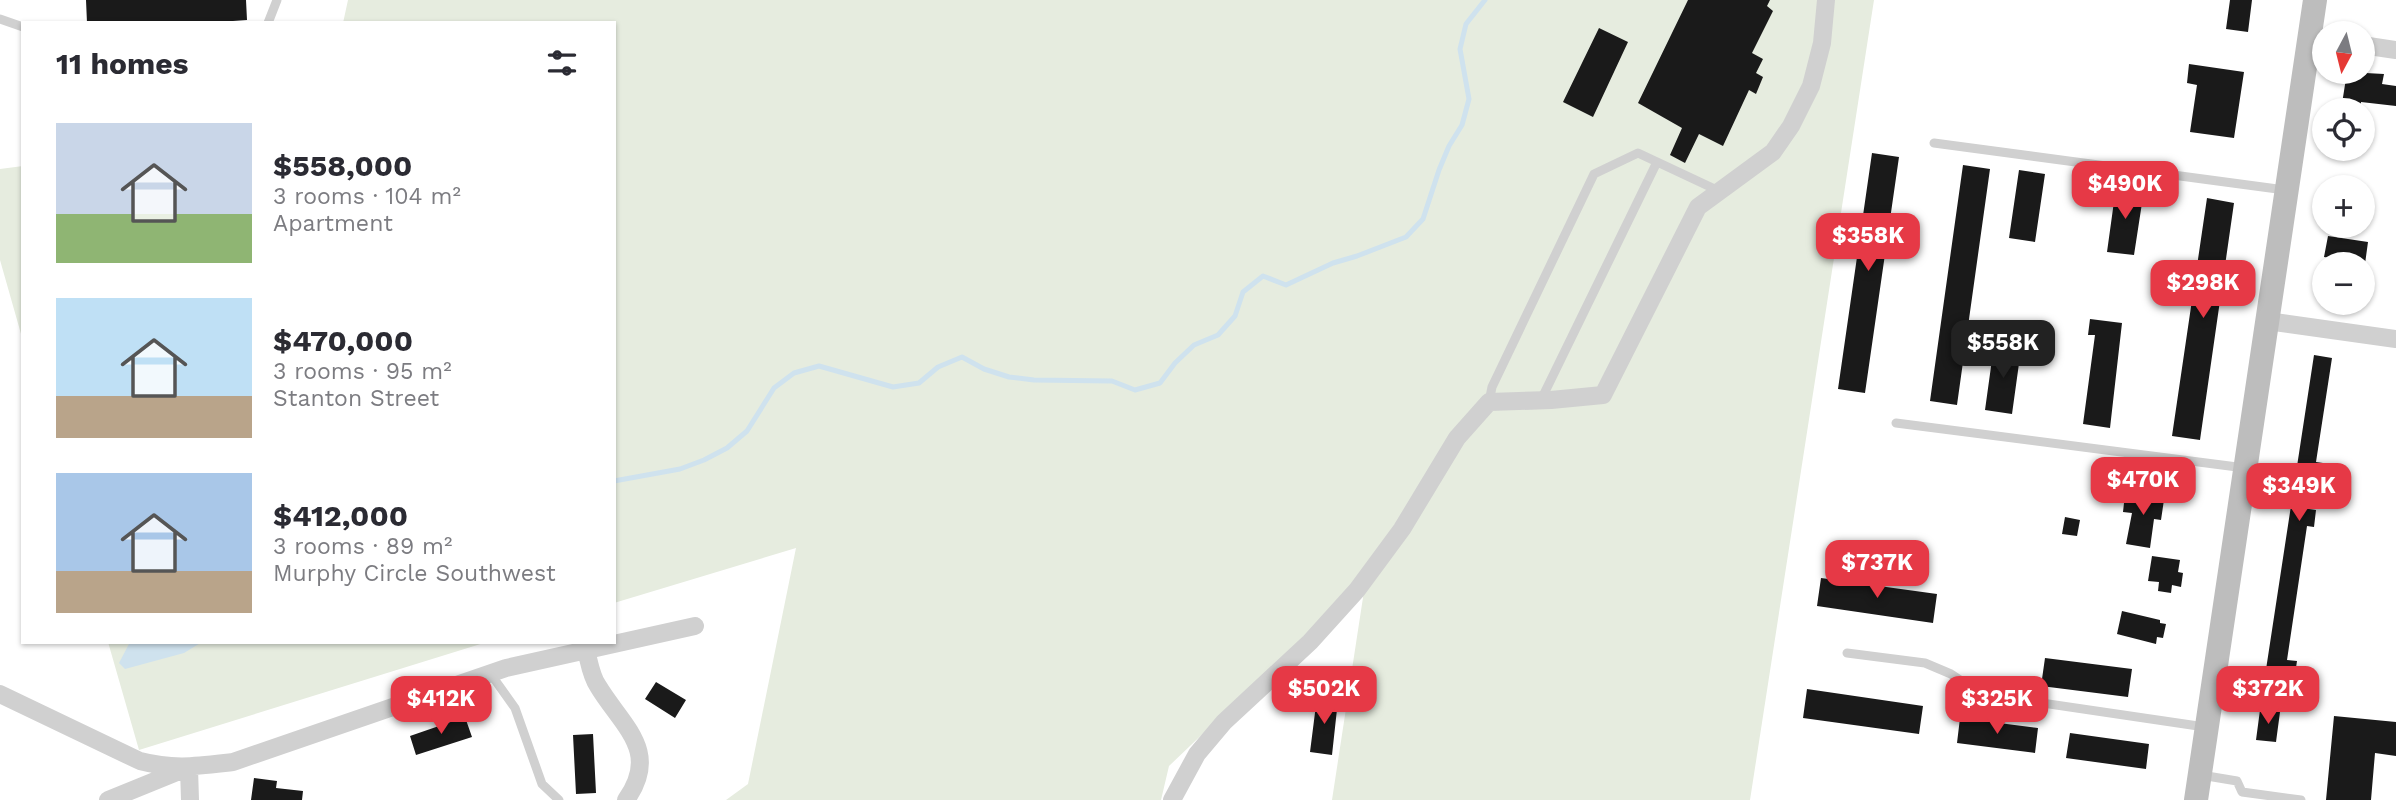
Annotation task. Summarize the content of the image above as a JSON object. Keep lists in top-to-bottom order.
{
  "north": "bottom",
  "page": {
    "map_buttons": ["+", "−"],
    "heading": "11 homes",
    "list": [
      {
        "name": "$558,000",
        "note": "3 rooms · 104 m² · Apartment"
      },
      {
        "name": "$470,000",
        "note": "3 rooms · 95 m² · Stanton Street"
      },
      {
        "name": "$412,000",
        "note": "3 rooms · 89 m² · Murphy Circle Southwest"
      }
    ],
    "price": [
      "$490K",
      "$358K",
      "$298K",
      "$558K",
      "$470K",
      "$349K",
      "$737K",
      "$502K",
      "$372K",
      "$412K",
      "$325K"
    ]
  }
}
